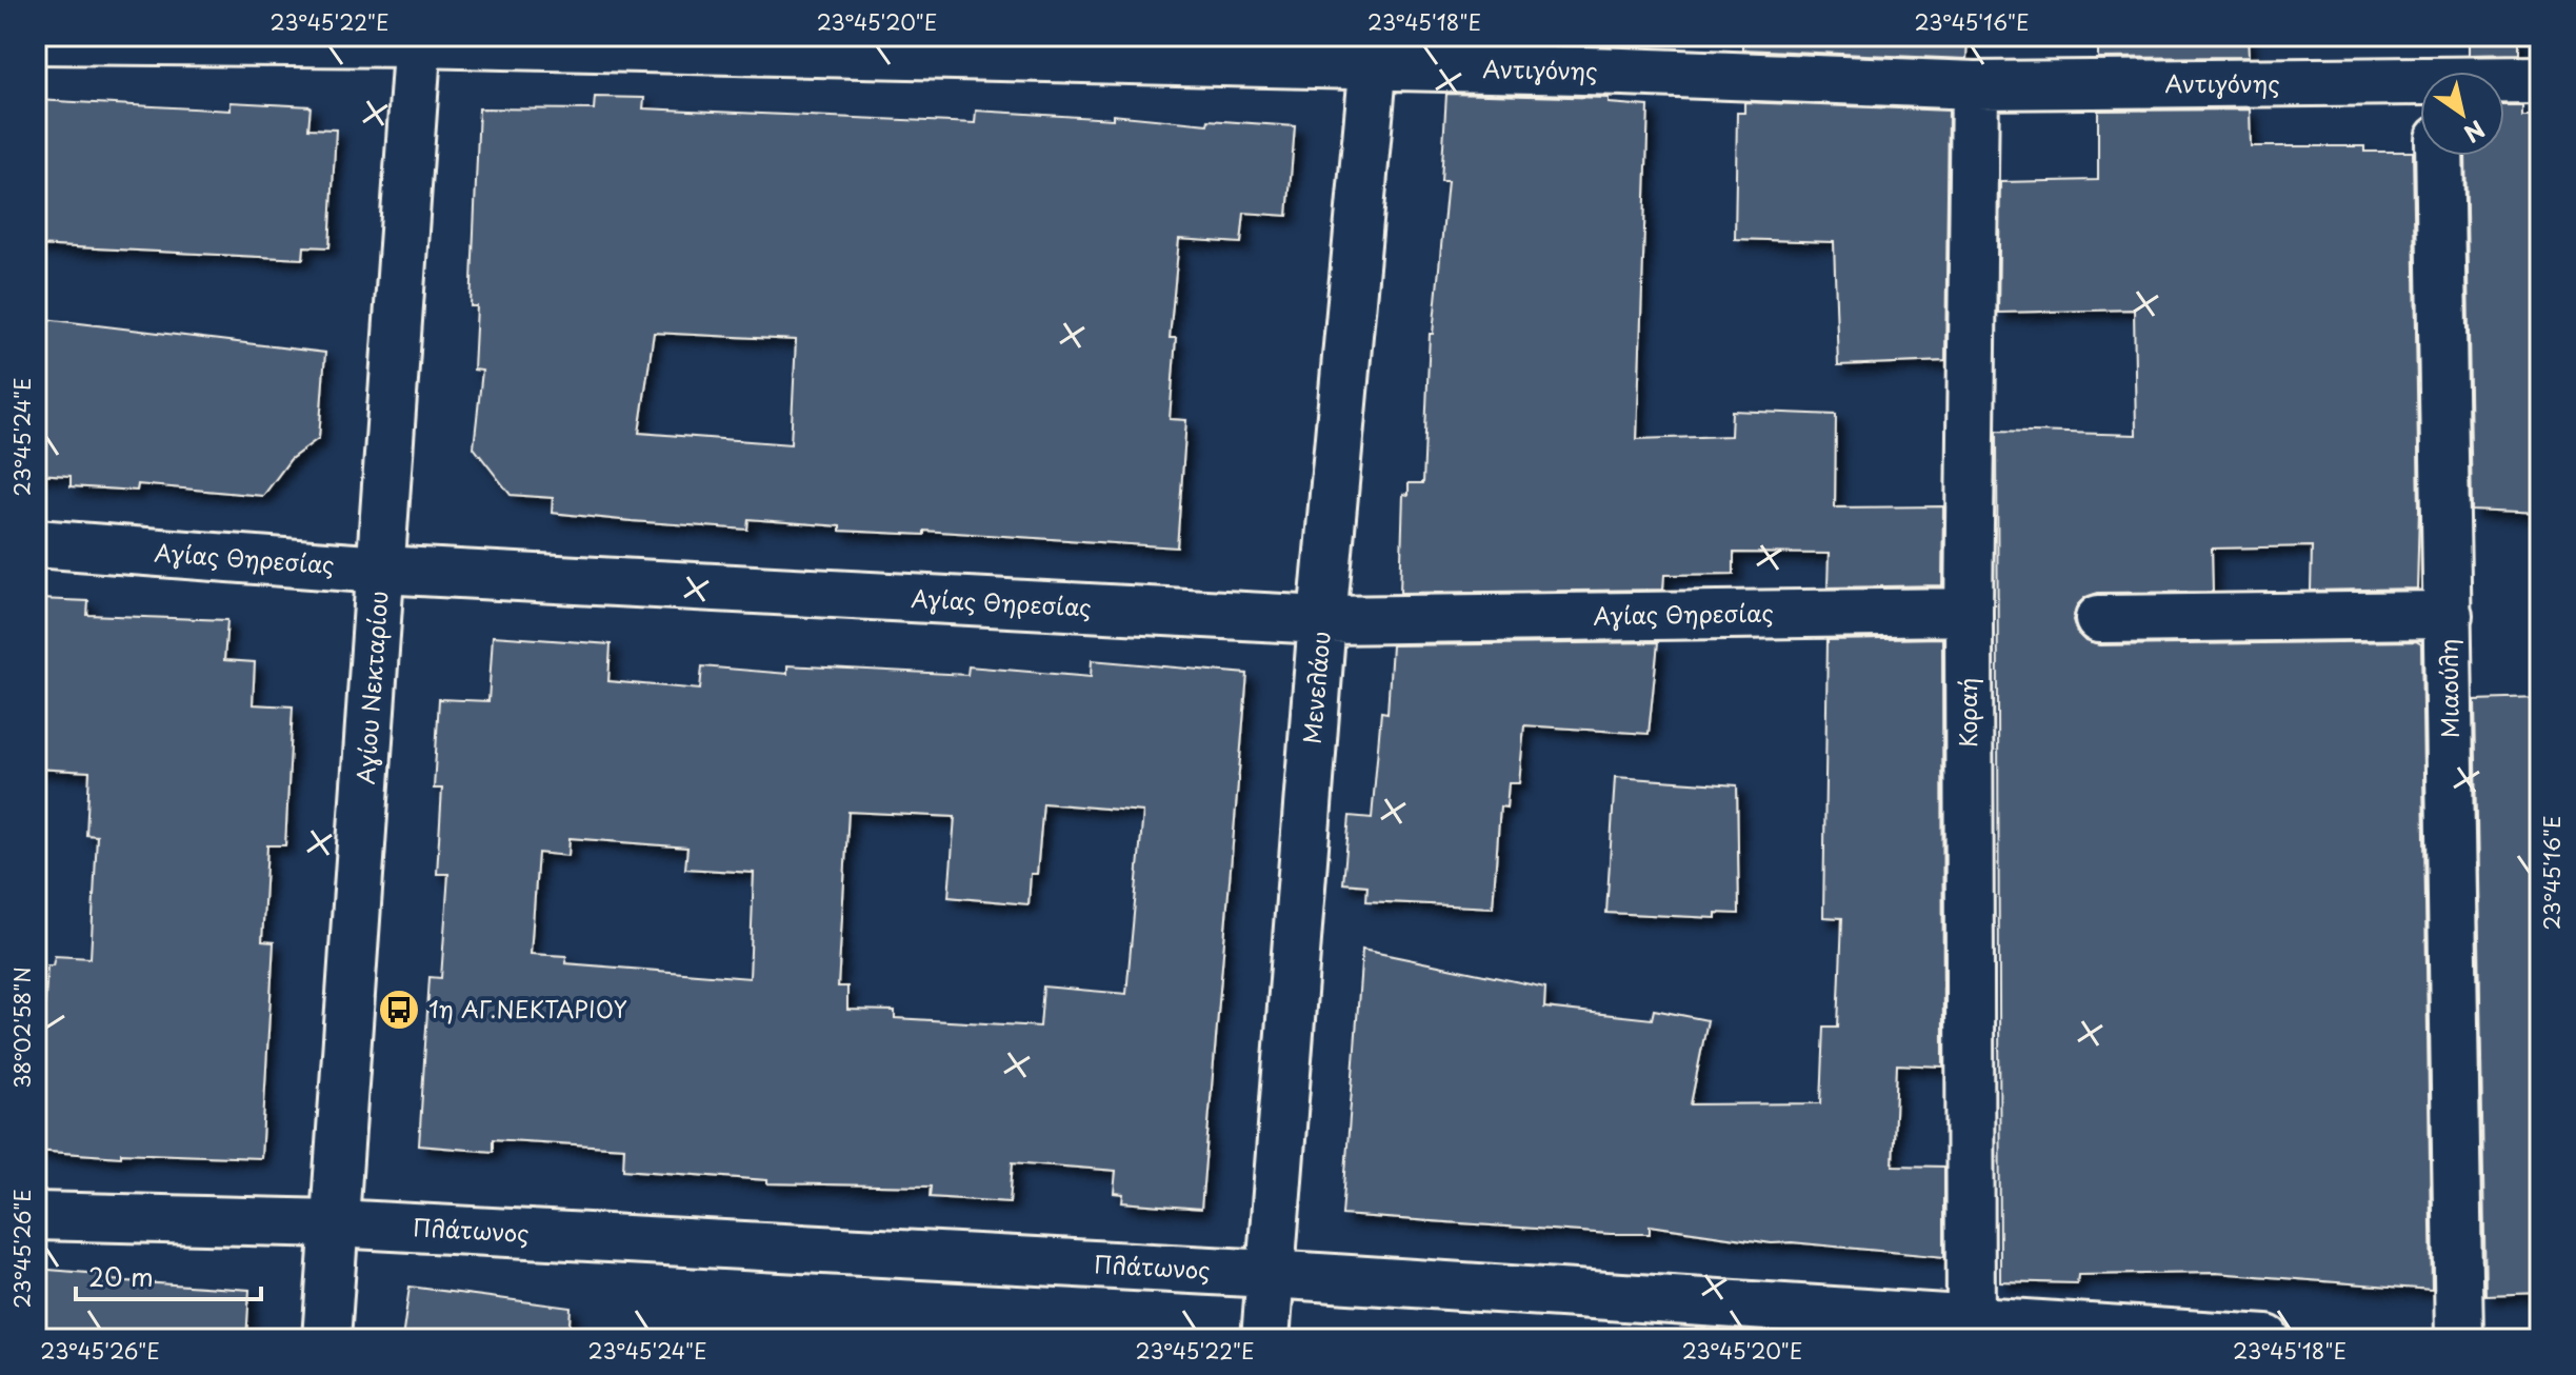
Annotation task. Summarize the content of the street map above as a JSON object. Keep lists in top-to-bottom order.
{
  "streets": {
    "street": [
      "Αντιγόνης",
      "Αγίας Θηρεσίας",
      "Αγίου Νεκταρίου",
      "Μενελάου",
      "Μιαούλη",
      "Κοραή",
      "Πλάτωνος"
    ]
  },
  "crossings": [
    ["Αντιγόνης", "Αγίου Νεκταρίου"],
    ["Αντιγόνης", "Μενελάου"],
    ["Αντιγόνης", "Κοραή"],
    ["Αγίας Θηρεσίας", "Αγίου Νεκταρίου"],
    ["Αγίας Θηρεσίας", "Μενελάου"],
    ["Αγίας Θηρεσίας", "Κοραή"],
    ["Αγίου Νεκταρίου", "Πλάτωνος"],
    ["Μενελάου", "Πλάτωνος"],
    ["Κοραή", "Πλάτωνος"]
  ],
  "places": {
    "bus stop": ["1η ΑΓ.ΝΕΚΤΑΡΙΟΥ"]
  },
  "scale_bar": "20 m",
  "north": "bottom right",
  "coordinates": [
    "23°45'22\"E",
    "23°45'20\"E",
    "23°45'18\"E",
    "23°45'16\"E",
    "23°45'24\"E",
    "38°02'58\"N",
    "23°45'26\"E"
  ]
}
